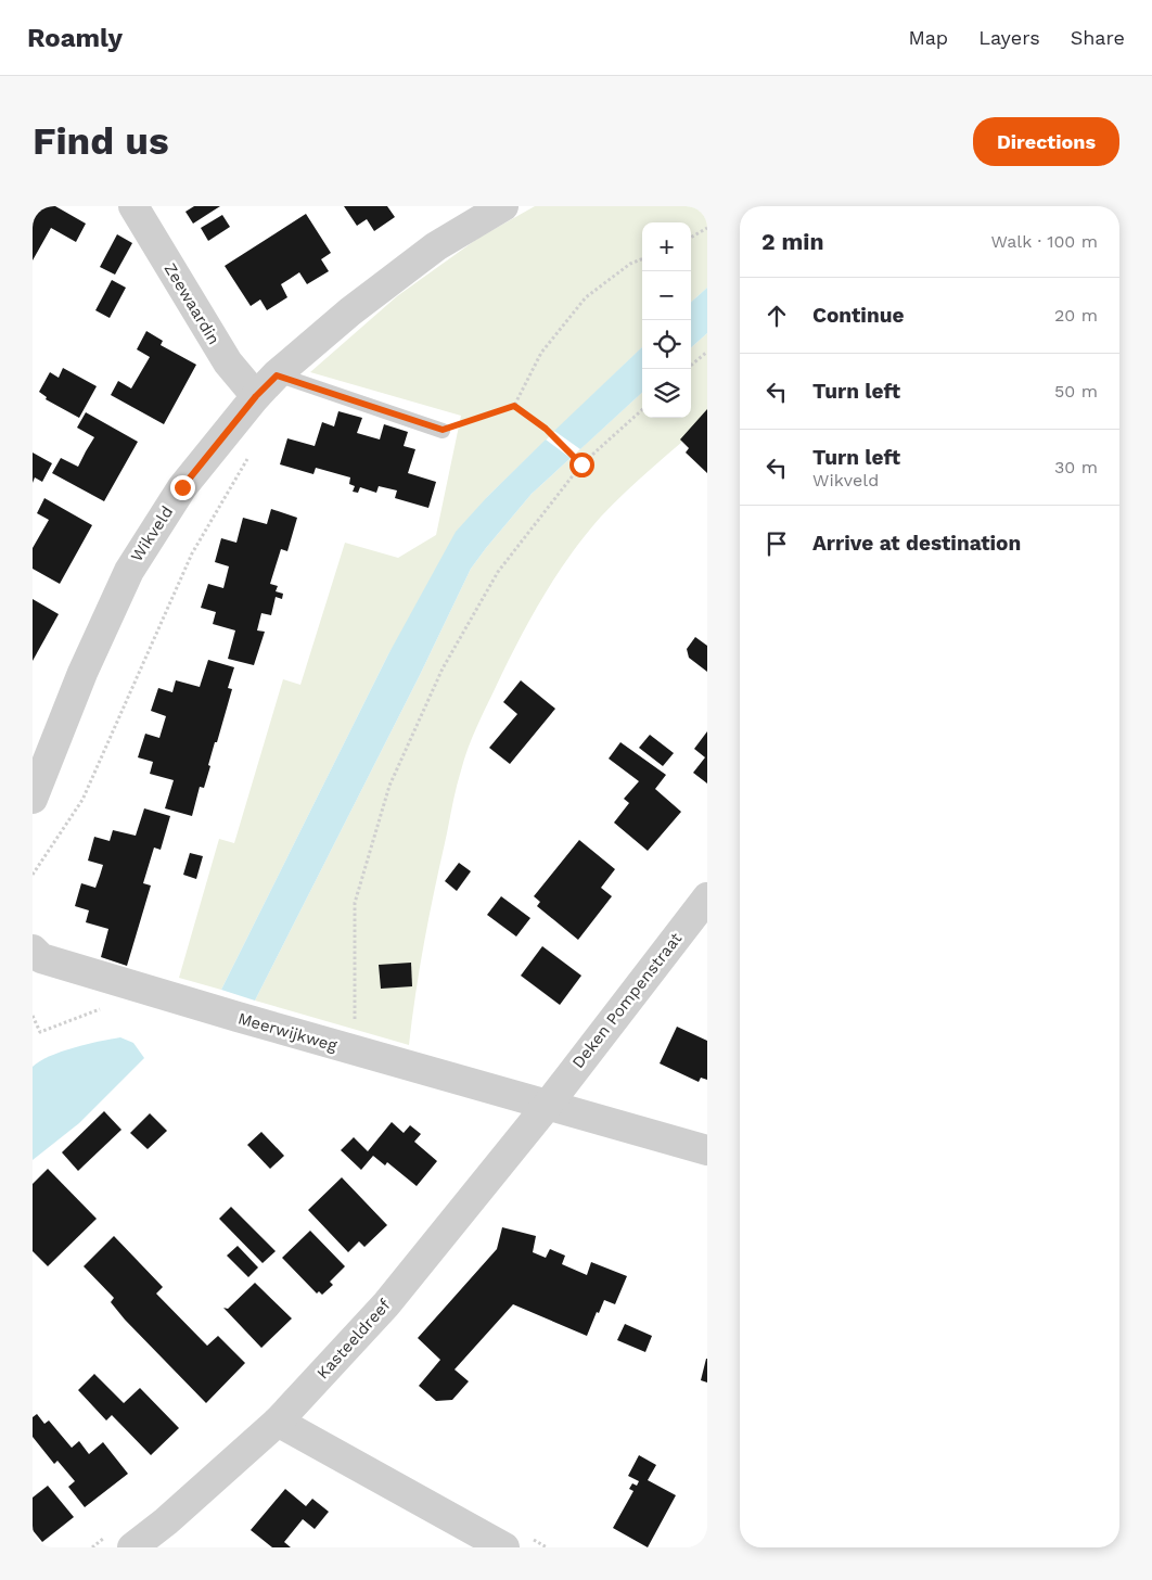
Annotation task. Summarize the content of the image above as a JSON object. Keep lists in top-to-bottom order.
{
  "streets": {
    "street": [
      "Zeewaardin",
      "Wikveld",
      "Deken Pompenstraat",
      "Meerwijkweg",
      "Kasteeldreef"
    ]
  },
  "crossings": [
    ["Zeewaardin", "Wikveld"],
    ["Deken Pompenstraat", "Meerwijkweg"],
    ["Deken Pompenstraat", "Kasteeldreef"],
    ["Meerwijkweg", "Kasteeldreef"]
  ],
  "page": {
    "header": "Roamly",
    "nav": ["Map", "Layers", "Share"],
    "buttons": "Directions",
    "title": "Find us",
    "heading": ["2 min", "Walk · 100 m"],
    "map_buttons": ["+", "−"],
    "list": [
      ["Continue", "20 m"],
      ["Turn left", "50 m"],
      ["Turn left", "Wikveld", "30 m"],
      "Arrive at destination"
    ]
  }
}
